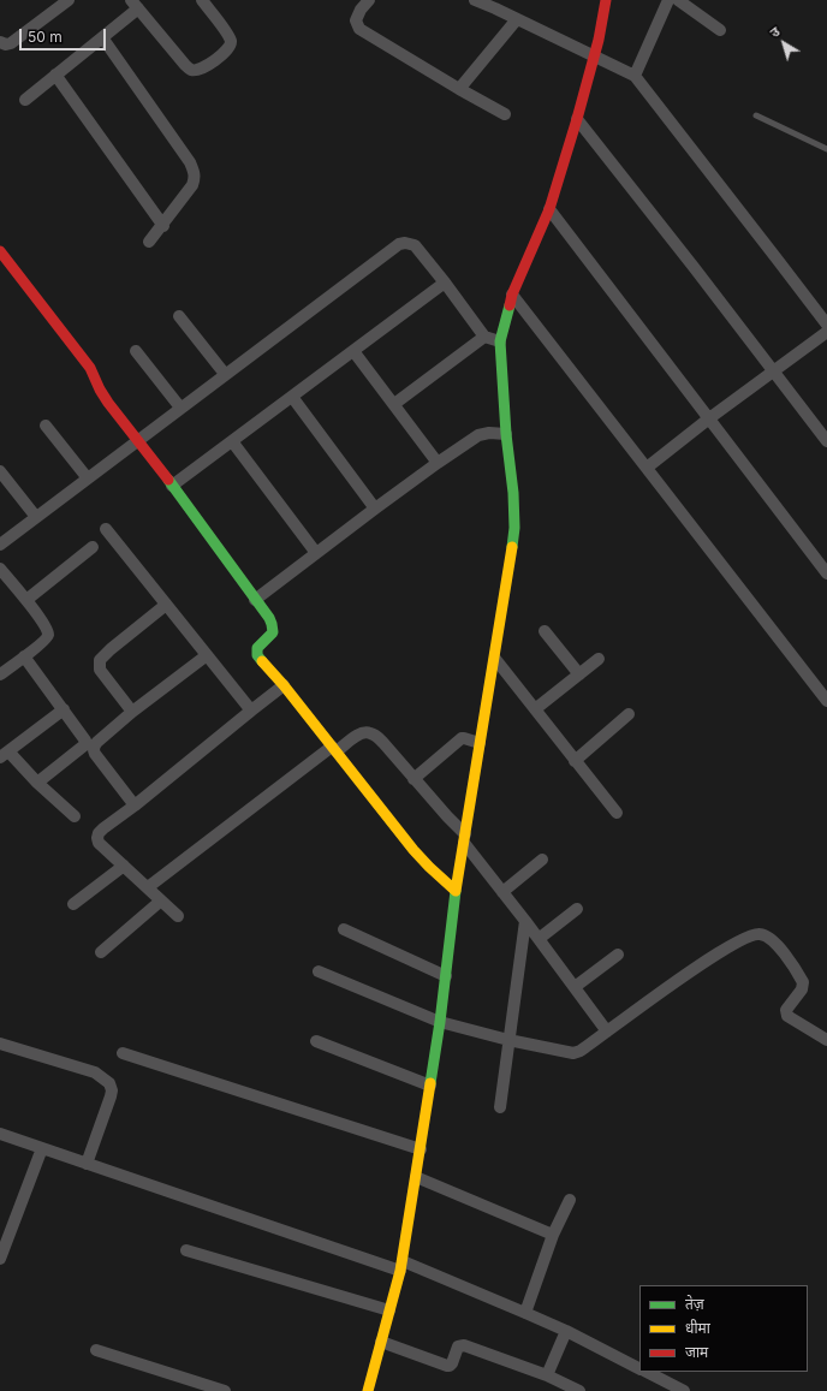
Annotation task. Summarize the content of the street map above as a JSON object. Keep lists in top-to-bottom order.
{
  "legend": ["तेज़", "धीमा", "जाम"],
  "scale_bar": "50 m",
  "north": "top left"
}
